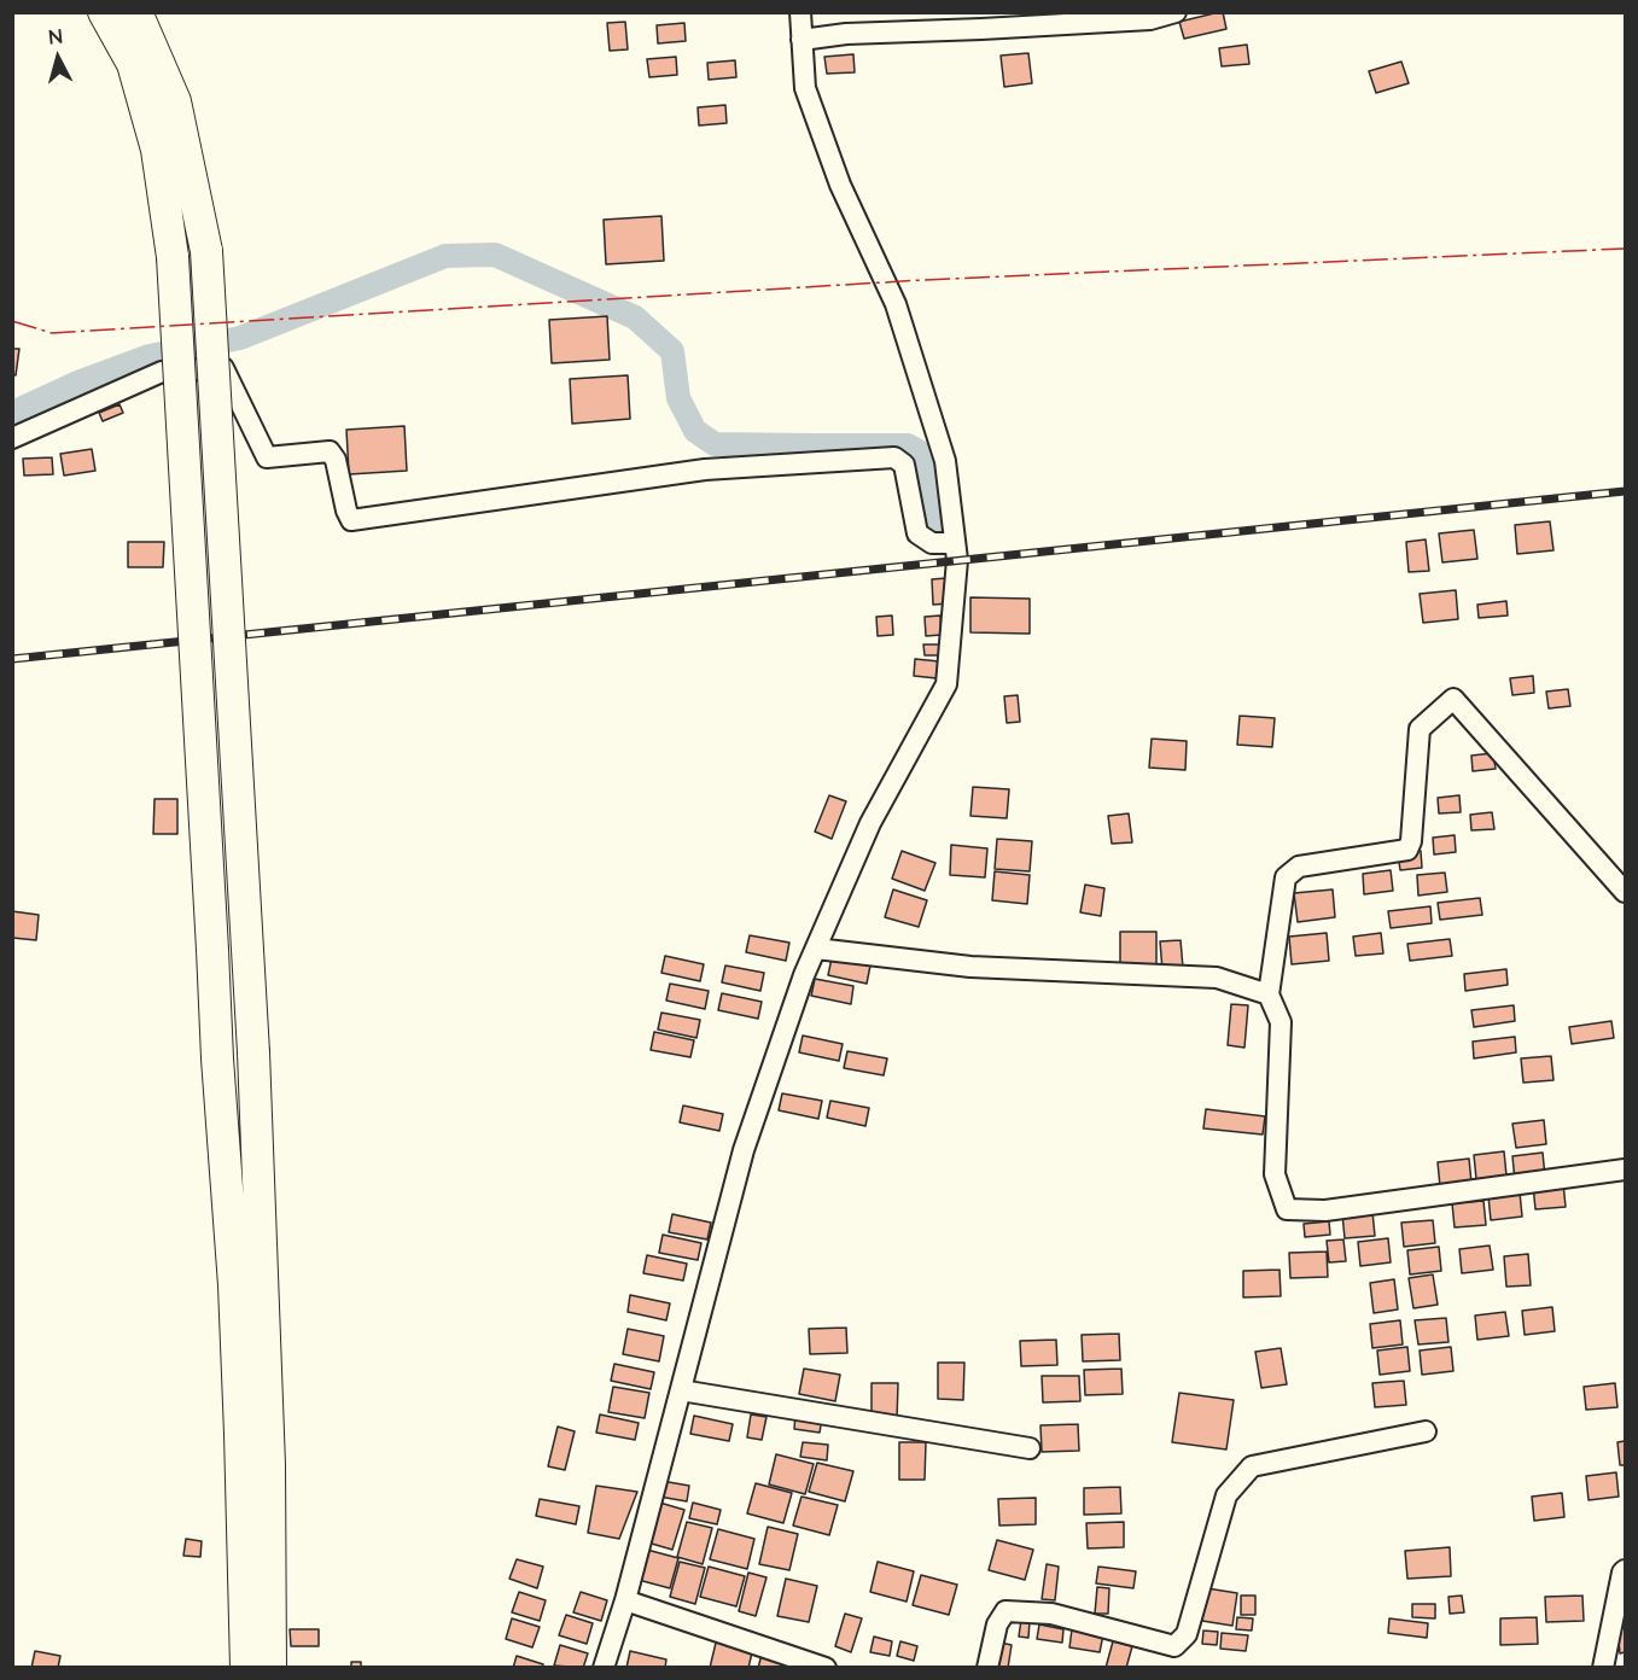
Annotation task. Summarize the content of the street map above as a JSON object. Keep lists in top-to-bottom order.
{
  "north": "top"
}
